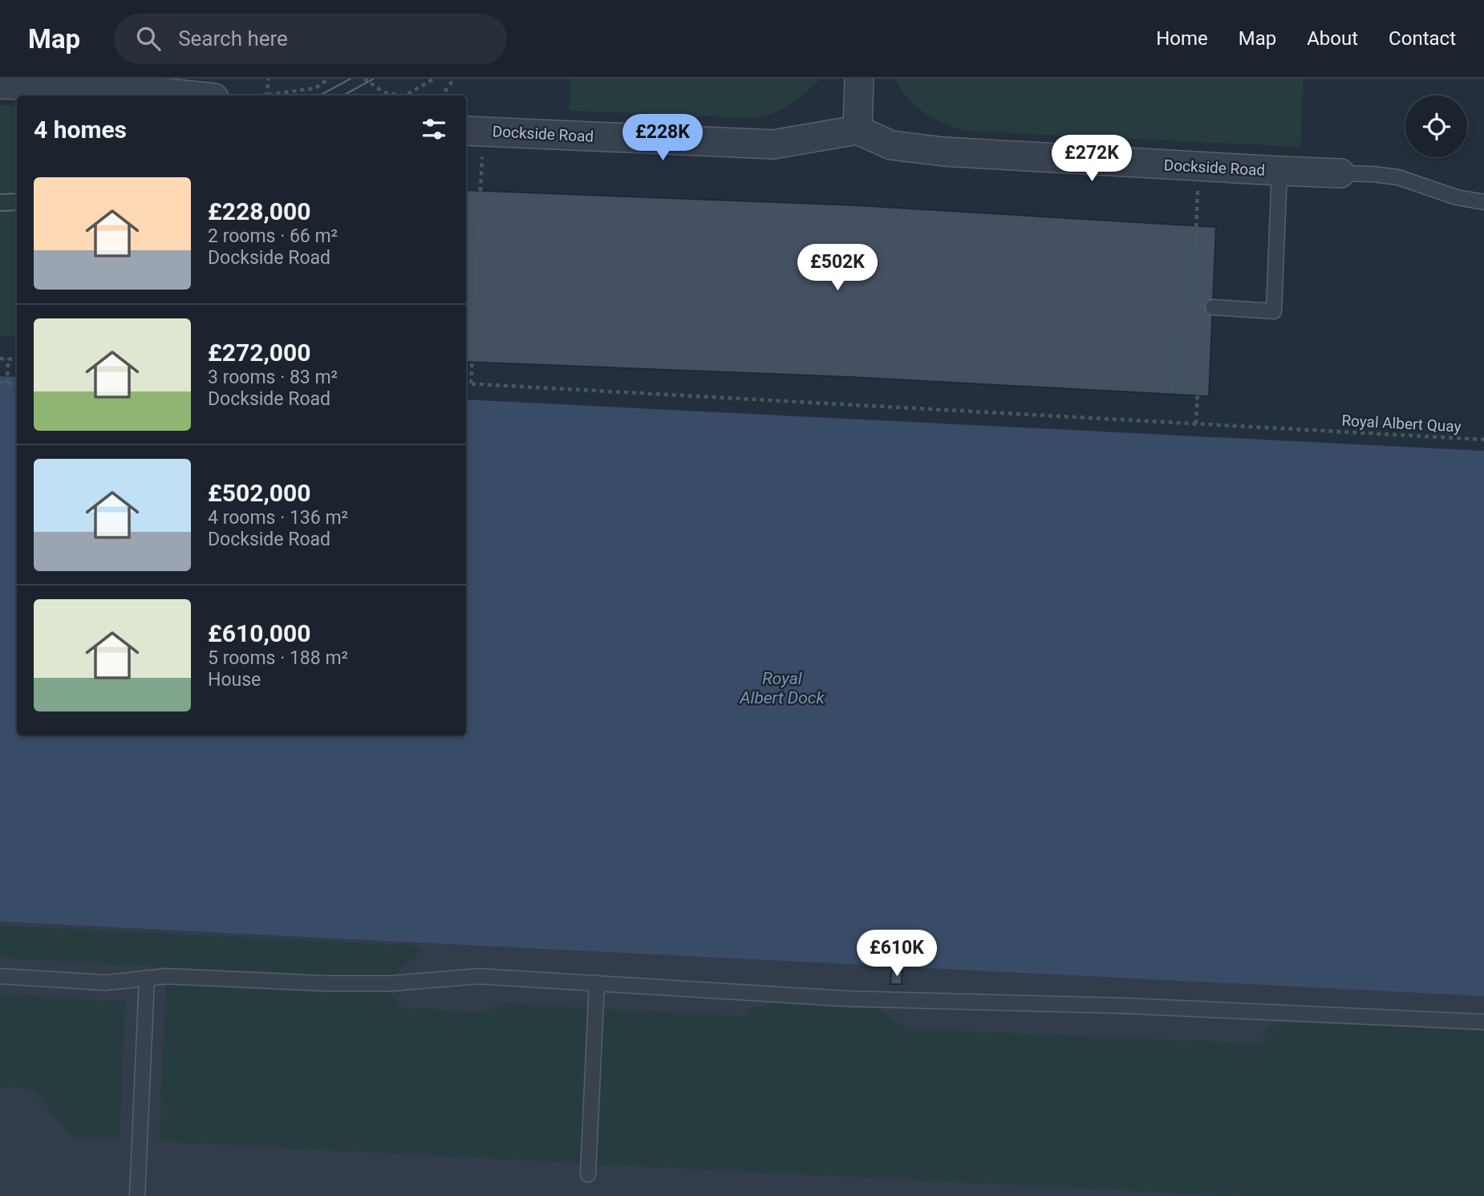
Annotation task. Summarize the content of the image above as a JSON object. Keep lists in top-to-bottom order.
{
  "streets": {
    "street": ["Dockside Road"],
    "path": ["Royal Albert Quay"]
  },
  "water": ["Royal Albert Dock"],
  "page": {
    "header": "Map",
    "search": "Search here",
    "nav": [
      "Home",
      "Map",
      "About",
      "Contact"
    ],
    "heading": "4 homes",
    "price": [
      "£228K",
      "£272K",
      "£502K",
      "£610K"
    ],
    "list": [
      {
        "name": "£228,000",
        "note": "2 rooms · 66 m² · Dockside Road"
      },
      {
        "name": "£272,000",
        "note": "3 rooms · 83 m² · Dockside Road"
      },
      {
        "name": "£502,000",
        "note": "4 rooms · 136 m² · Dockside Road"
      },
      {
        "name": "£610,000",
        "note": "5 rooms · 188 m² · House"
      }
    ]
  }
}
